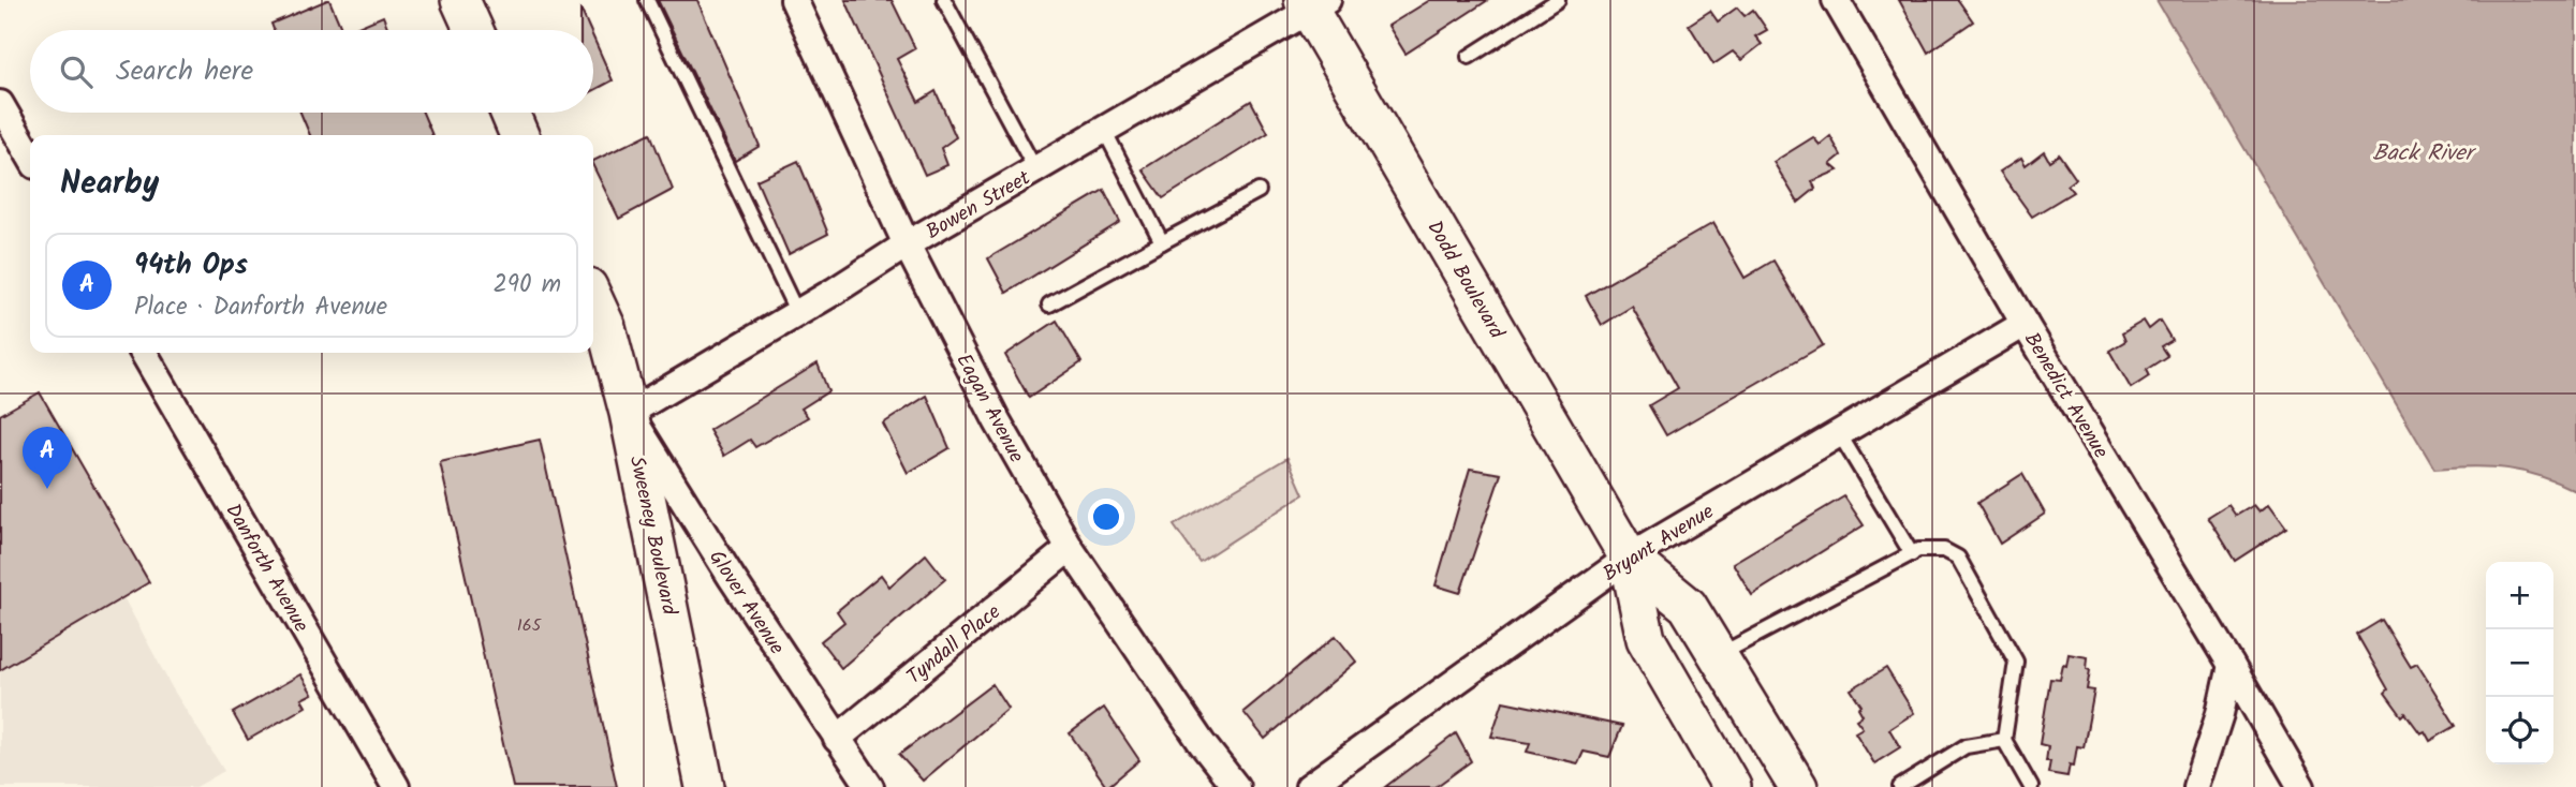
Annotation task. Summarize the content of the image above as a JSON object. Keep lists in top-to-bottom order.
{
  "streets": {
    "street": [
      "Bowen Street",
      "Dodd Boulevard",
      "Benedict Avenue",
      "Eagan Avenue",
      "Sweeney Boulevard",
      "Bryant Avenue",
      "Danforth Avenue",
      "Glover Avenue",
      "Tyndall Place"
    ]
  },
  "crossings": [
    ["Bowen Street", "Dodd Boulevard"],
    ["Bowen Street", "Eagan Avenue"],
    ["Bowen Street", "Sweeney Boulevard"],
    ["Bowen Street", "Glover Avenue"],
    ["Dodd Boulevard", "Bryant Avenue"],
    ["Benedict Avenue", "Bryant Avenue"],
    ["Eagan Avenue", "Tyndall Place"],
    ["Sweeney Boulevard", "Glover Avenue"],
    ["Glover Avenue", "Tyndall Place"]
  ],
  "water": ["Back River"],
  "house_numbers": ["165"],
  "page": {
    "search": "Search here",
    "heading": "Nearby",
    "list": [
      {
        "mark": "A",
        "name": "94th Ops",
        "note": "Place · Danforth Avenue",
        "value": "290 m"
      }
    ],
    "pins": "A",
    "map_buttons": ["+", "−"]
  }
}
